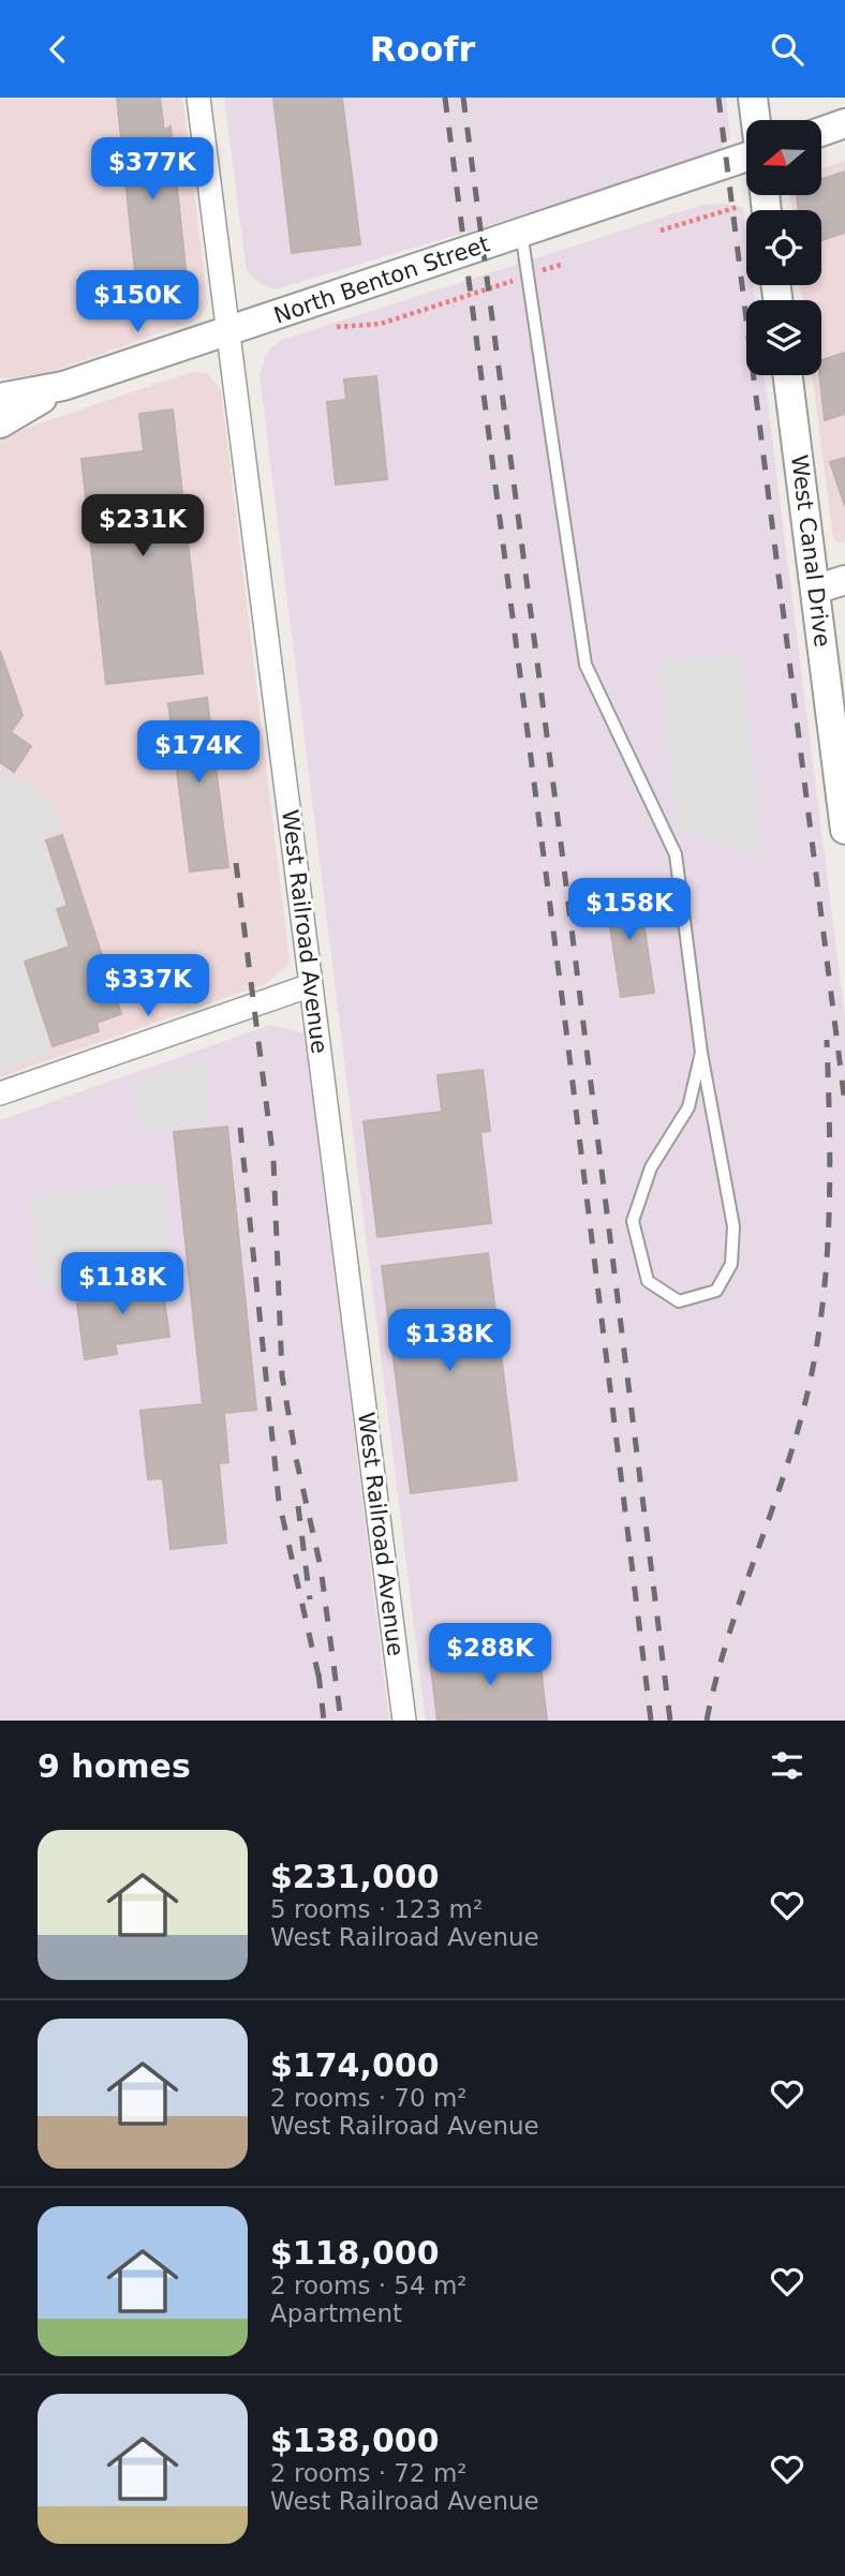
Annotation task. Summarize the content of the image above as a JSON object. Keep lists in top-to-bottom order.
{
  "streets": {
    "street": ["North Benton Street", "West Canal Drive", "West Railroad Avenue"]
  },
  "crossings": [
    ["North Benton Street", "West Railroad Avenue"]
  ],
  "north": "left",
  "page": {
    "header": "Roofr",
    "price": [
      "$377K",
      "$150K",
      "$231K",
      "$174K",
      "$158K",
      "$337K",
      "$118K",
      "$138K",
      "$288K"
    ],
    "heading": "9 homes",
    "list": [
      {
        "name": "$231,000",
        "note": "5 rooms · 123 m² · West Railroad Avenue"
      },
      {
        "name": "$174,000",
        "note": "2 rooms · 70 m² · West Railroad Avenue"
      },
      {
        "name": "$118,000",
        "note": "2 rooms · 54 m² · Apartment"
      },
      {
        "name": "$138,000",
        "note": "2 rooms · 72 m² · West Railroad Avenue"
      }
    ]
  }
}
